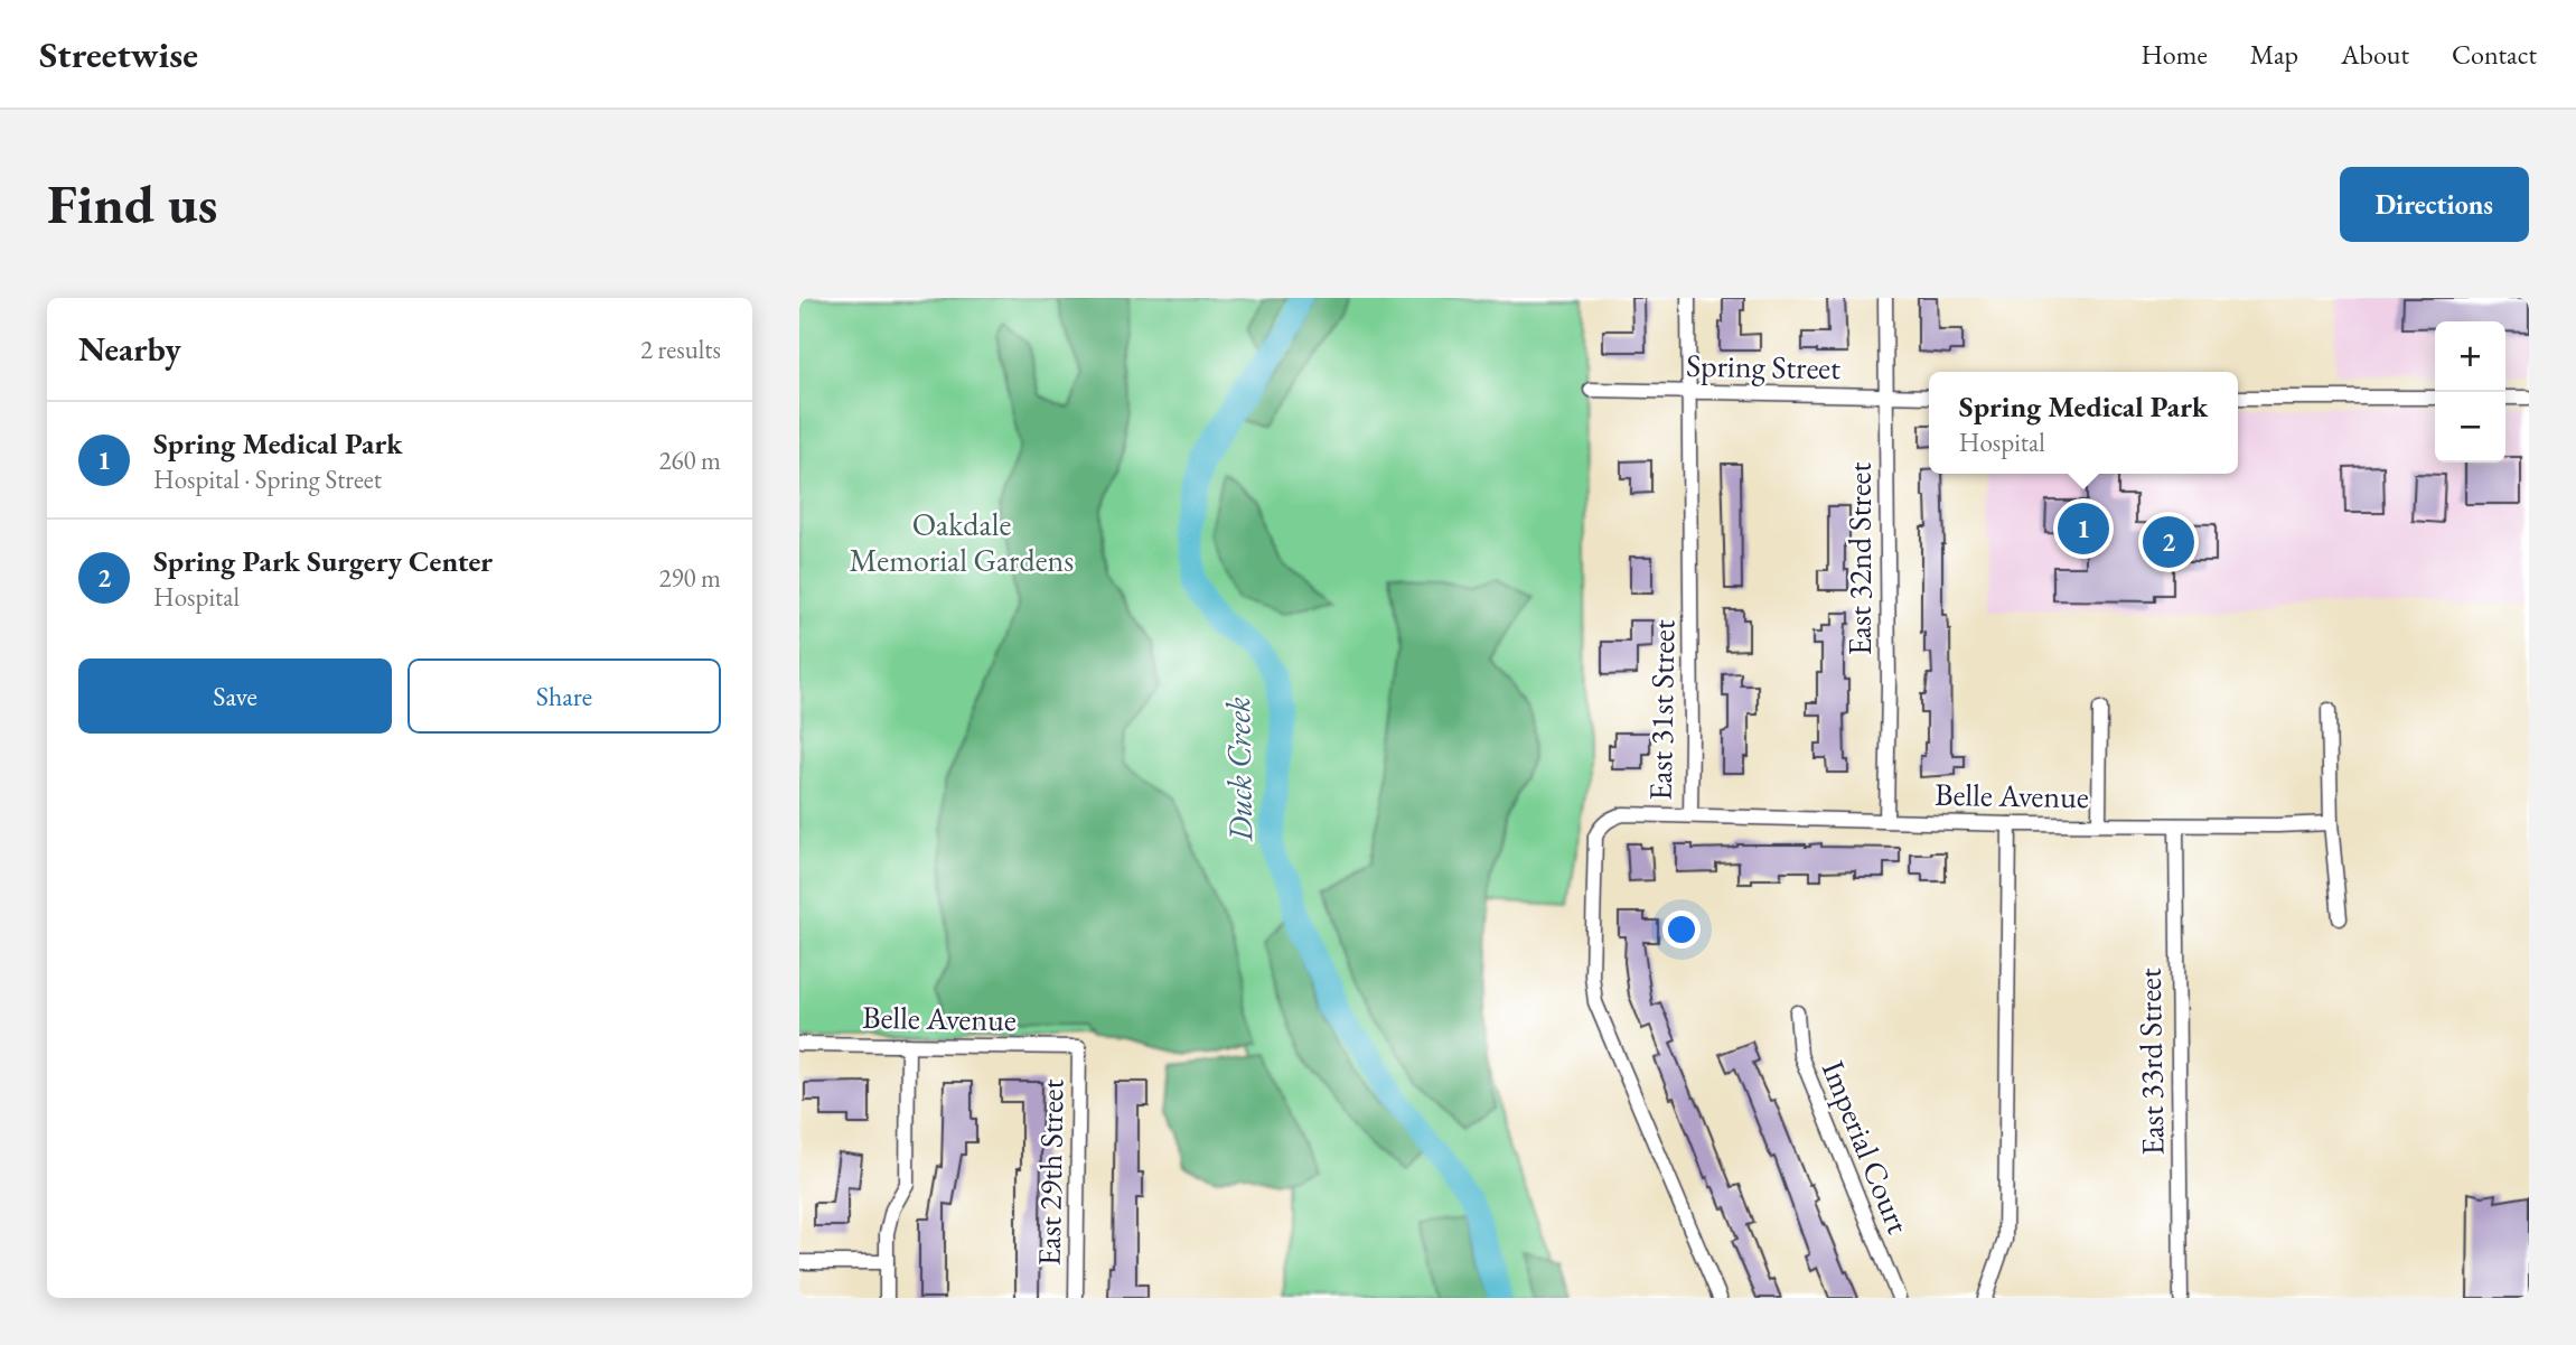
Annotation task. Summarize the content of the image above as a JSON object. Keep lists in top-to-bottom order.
{
  "streets": {
    "street": [
      "Spring Street",
      "East 32nd Street",
      "East 31st Street",
      "Belle Avenue",
      "East 33rd Street",
      "Imperial Court",
      "East 29th Street"
    ]
  },
  "crossings": [
    ["Spring Street", "East 32nd Street"],
    ["Spring Street", "East 31st Street"],
    ["East 32nd Street", "Belle Avenue"],
    ["East 31st Street", "Belle Avenue"],
    ["Belle Avenue", "East 33rd Street"],
    ["Belle Avenue", "East 29th Street"]
  ],
  "water": ["Duck Creek"],
  "parks": ["Oakdale Memorial Gardens"],
  "page": {
    "header": "Streetwise",
    "nav": [
      "Home",
      "Map",
      "About",
      "Contact"
    ],
    "buttons": [
      "Directions",
      ["Save", "Share"]
    ],
    "title": "Find us",
    "heading": ["Nearby", "2 results"],
    "map_buttons": ["+", "−"],
    "popup": ["Spring Medical Park", "Hospital"],
    "list": [
      {
        "mark": "1",
        "name": "Spring Medical Park",
        "note": "Hospital · Spring Street",
        "value": "260 m"
      },
      {
        "mark": "2",
        "name": "Spring Park Surgery Center",
        "note": "Hospital",
        "value": "290 m"
      }
    ],
    "pins": ["1", "2"]
  }
}
